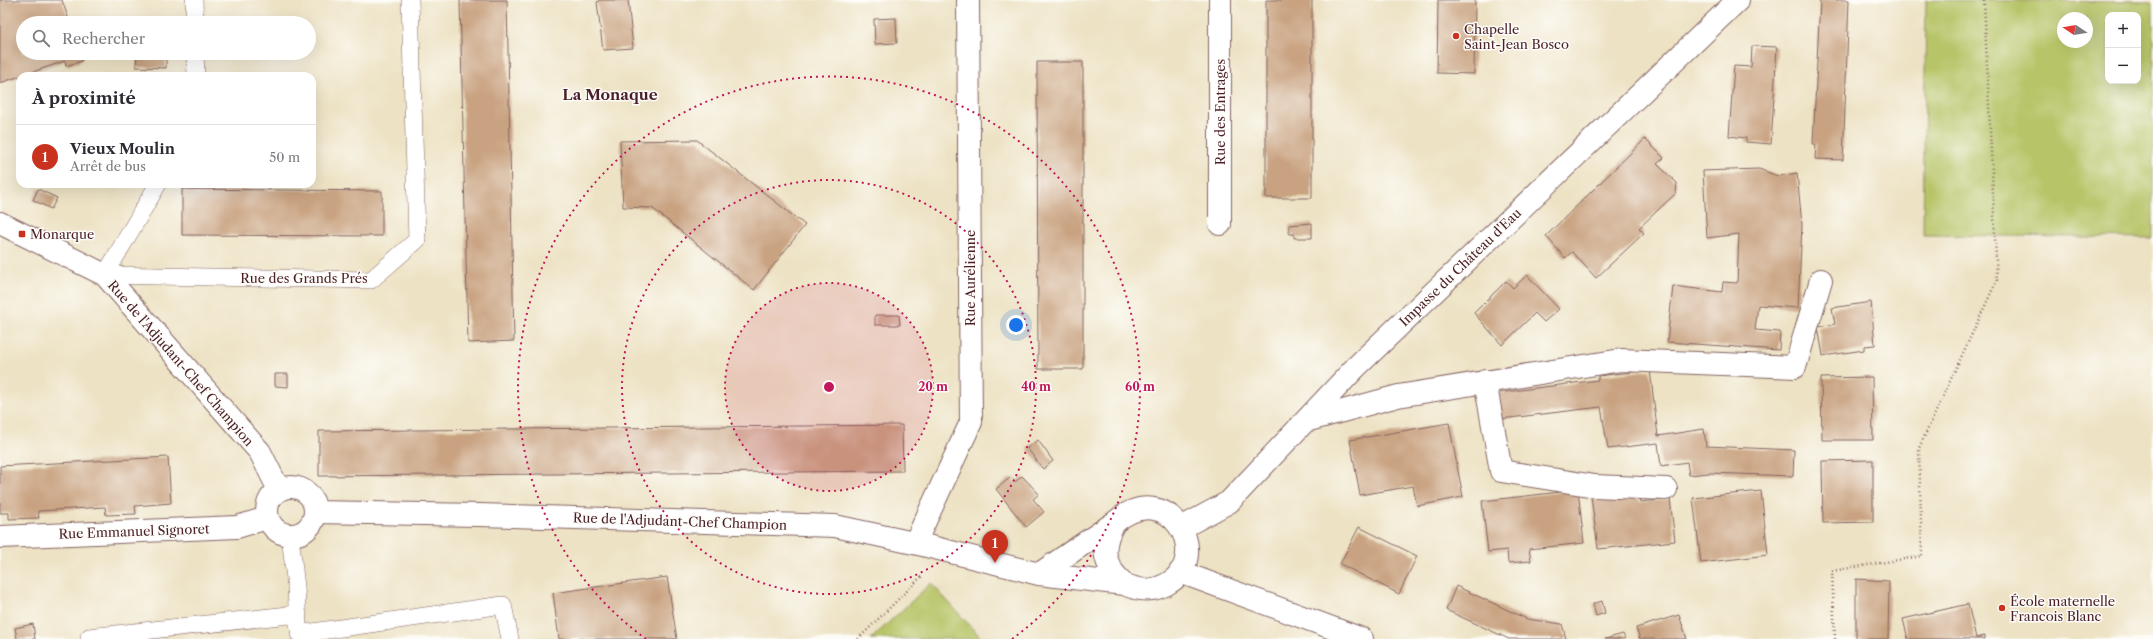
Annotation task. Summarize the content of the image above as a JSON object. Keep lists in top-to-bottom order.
{
  "streets": {
    "street": [
      "Rue des Entrages",
      "Impasse du Château d'Eau",
      "Rue Aurélienne",
      "Rue de l'Adjudant-Chef Champion",
      "Rue Emmanuel Signoret"
    ],
    "lane": ["Rue des Grands Prés"]
  },
  "crossings": [
    ["Impasse du Château d'Eau", "Rue de l'Adjudant-Chef Champion"],
    ["Rue des Grands Prés", "Rue de l'Adjudant-Chef Champion"],
    ["Rue Aurélienne", "Rue de l'Adjudant-Chef Champion"],
    ["Rue de l'Adjudant-Chef Champion", "Rue Emmanuel Signoret"]
  ],
  "districts": ["La Monaque"],
  "places": {
    "other": ["Chapelle Saint-Jean Bosco", "École maternelle Francois Blanc"],
    "transit": ["Monarque"]
  },
  "north": "left",
  "page": {
    "map_buttons": ["+", "−"],
    "search": "Rechercher",
    "heading": "À proximité",
    "list": [
      {
        "mark": "1",
        "name": "Vieux Moulin",
        "note": "Arrêt de bus",
        "value": "50 m"
      }
    ],
    "pins": "1"
  },
  "rings": ["20 m", "40 m", "60 m"]
}
